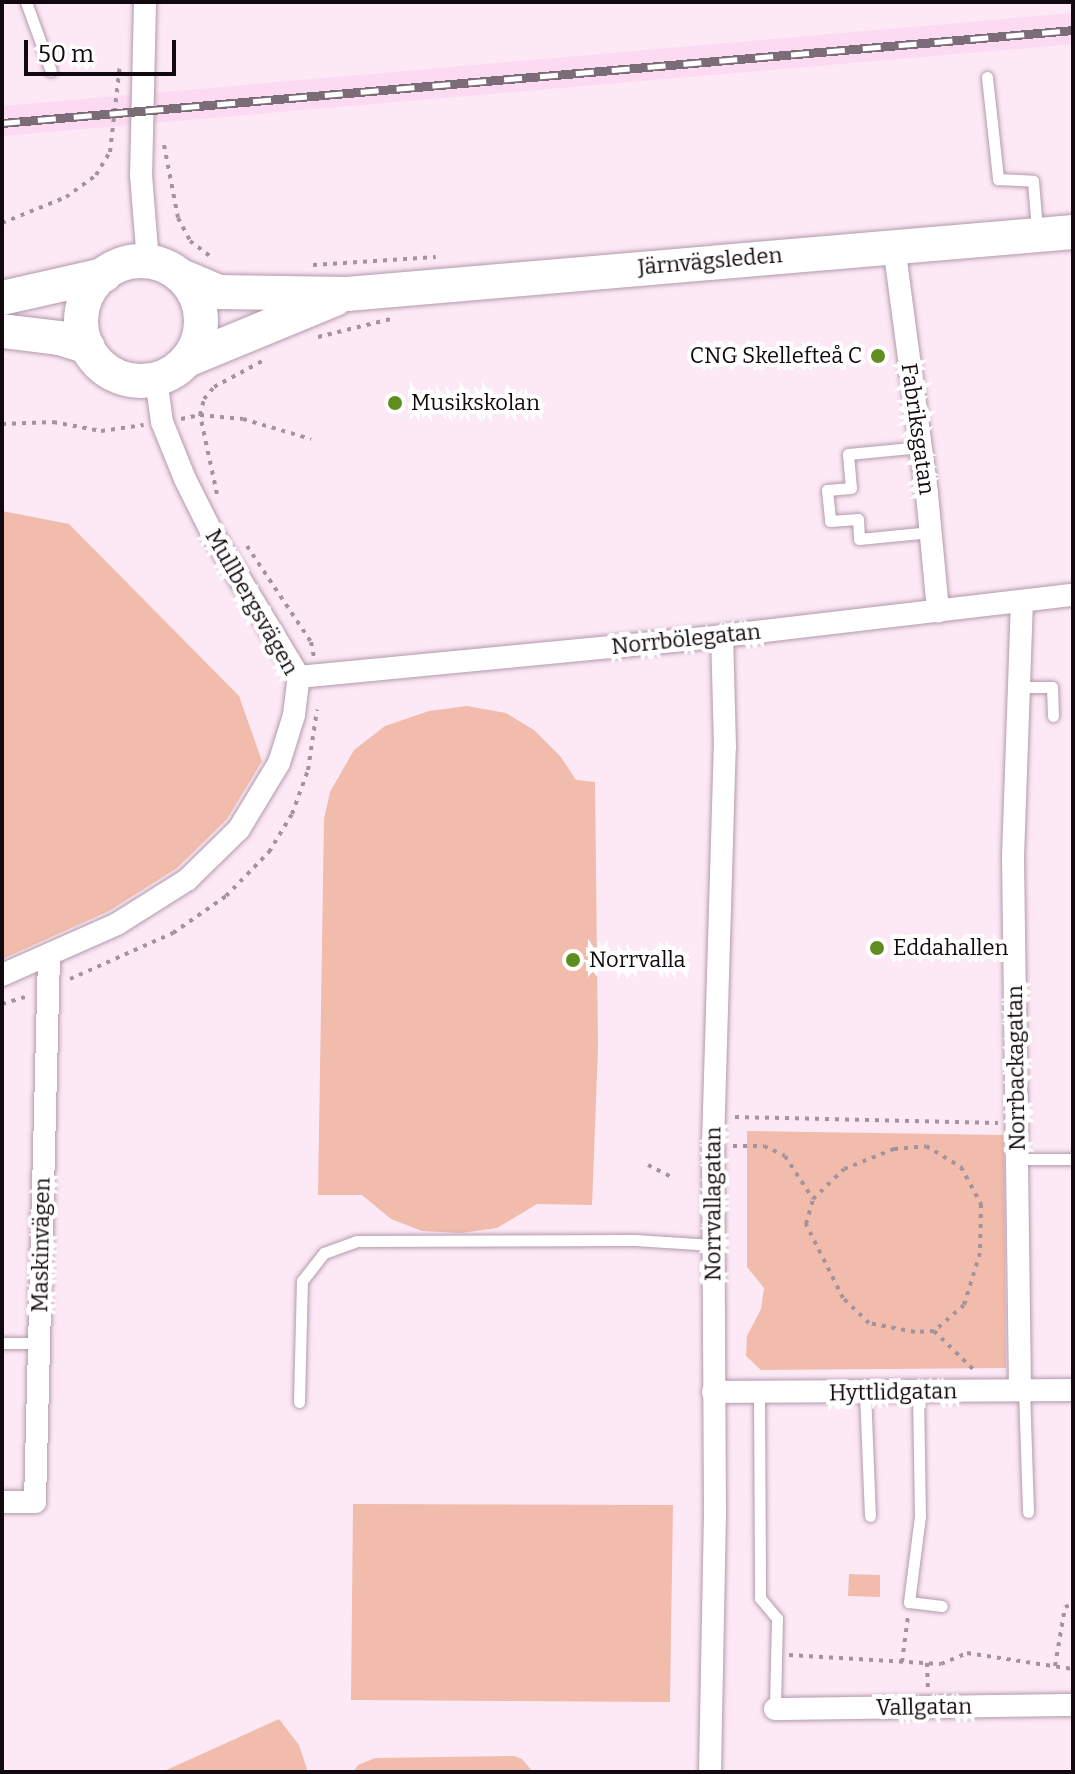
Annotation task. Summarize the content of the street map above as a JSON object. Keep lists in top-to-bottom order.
{
  "streets": {
    "main road": ["Järnvägsleden"],
    "street": [
      "Fabriksgatan",
      "Mullbergsvägen",
      "Norrbölegatan",
      "Norrbackagatan",
      "Norrvallagatan",
      "Maskinvägen",
      "Hyttlidgatan",
      "Vallgatan"
    ]
  },
  "crossings": [
    ["Järnvägsleden", "Fabriksgatan"],
    ["Järnvägsleden", "Mullbergsvägen"],
    ["Fabriksgatan", "Norrbölegatan"],
    ["Mullbergsvägen", "Norrbölegatan"],
    ["Mullbergsvägen", "Maskinvägen"],
    ["Norrbölegatan", "Norrbackagatan"],
    ["Norrbölegatan", "Norrvallagatan"],
    ["Norrbackagatan", "Hyttlidgatan"],
    ["Norrvallagatan", "Hyttlidgatan"]
  ],
  "places": [
    "CNG Skellefteå C",
    "Musikskolan",
    "Eddahallen",
    "Norrvalla"
  ],
  "scale_bar": "50 m"
}
